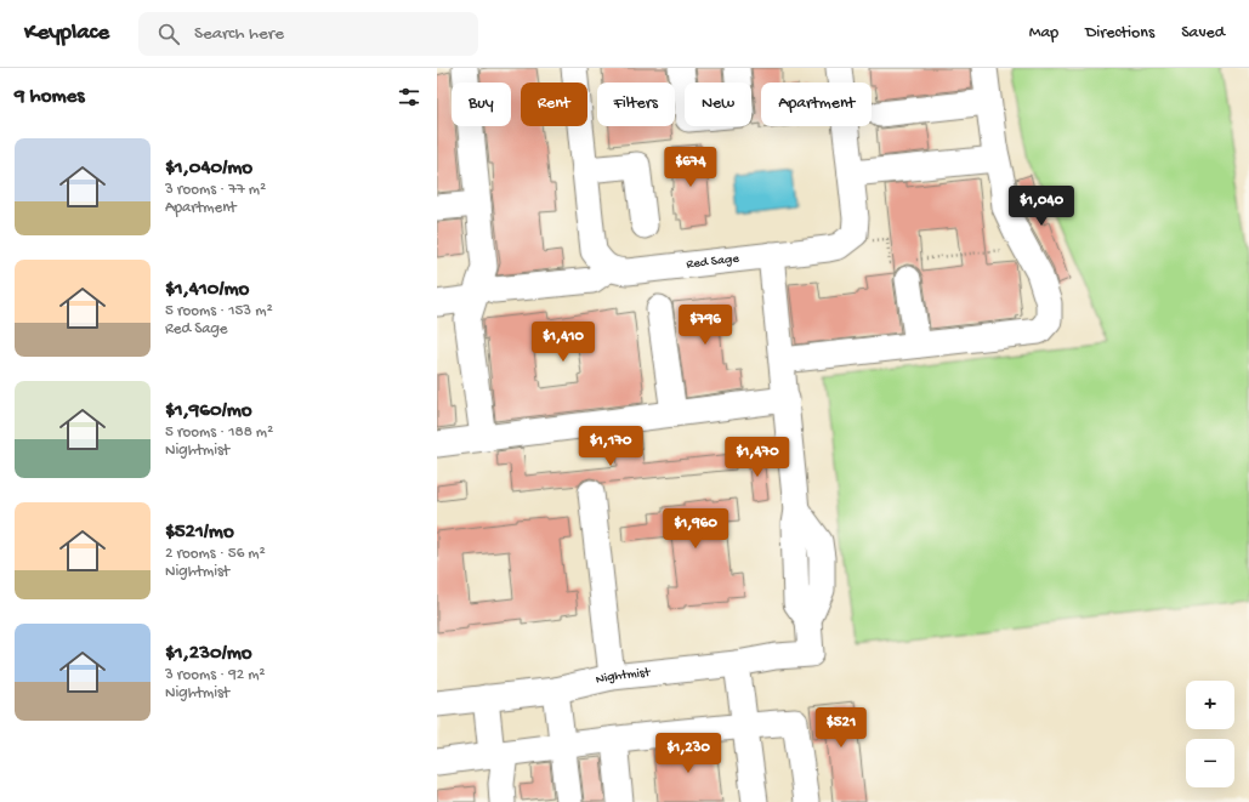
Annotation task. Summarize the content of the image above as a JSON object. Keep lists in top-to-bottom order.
{
  "streets": {
    "street": ["Red Sage", "Nightmist"]
  },
  "page": {
    "header": "Keyplace",
    "search": "Search here",
    "nav": ["Map", "Directions", "Saved"],
    "heading": "9 homes",
    "chip": [
      "Buy",
      "Rent",
      "Filters",
      "New",
      "Apartment"
    ],
    "list": [
      {
        "name": "$1,040/mo",
        "note": "3 rooms · 77 m² · Apartment"
      },
      {
        "name": "$1,410/mo",
        "note": "5 rooms · 153 m² · Red Sage"
      },
      {
        "name": "$1,960/mo",
        "note": "5 rooms · 188 m² · Nightmist"
      },
      {
        "name": "$521/mo",
        "note": "2 rooms · 56 m² · Nightmist"
      },
      {
        "name": "$1,230/mo",
        "note": "3 rooms · 92 m² · Nightmist"
      }
    ],
    "price": [
      "$674",
      "$1,040",
      "$796",
      "$1,410",
      "$1,170",
      "$1,470",
      "$1,960",
      "$521",
      "$1,230"
    ],
    "map_buttons": ["+", "−"]
  }
}
